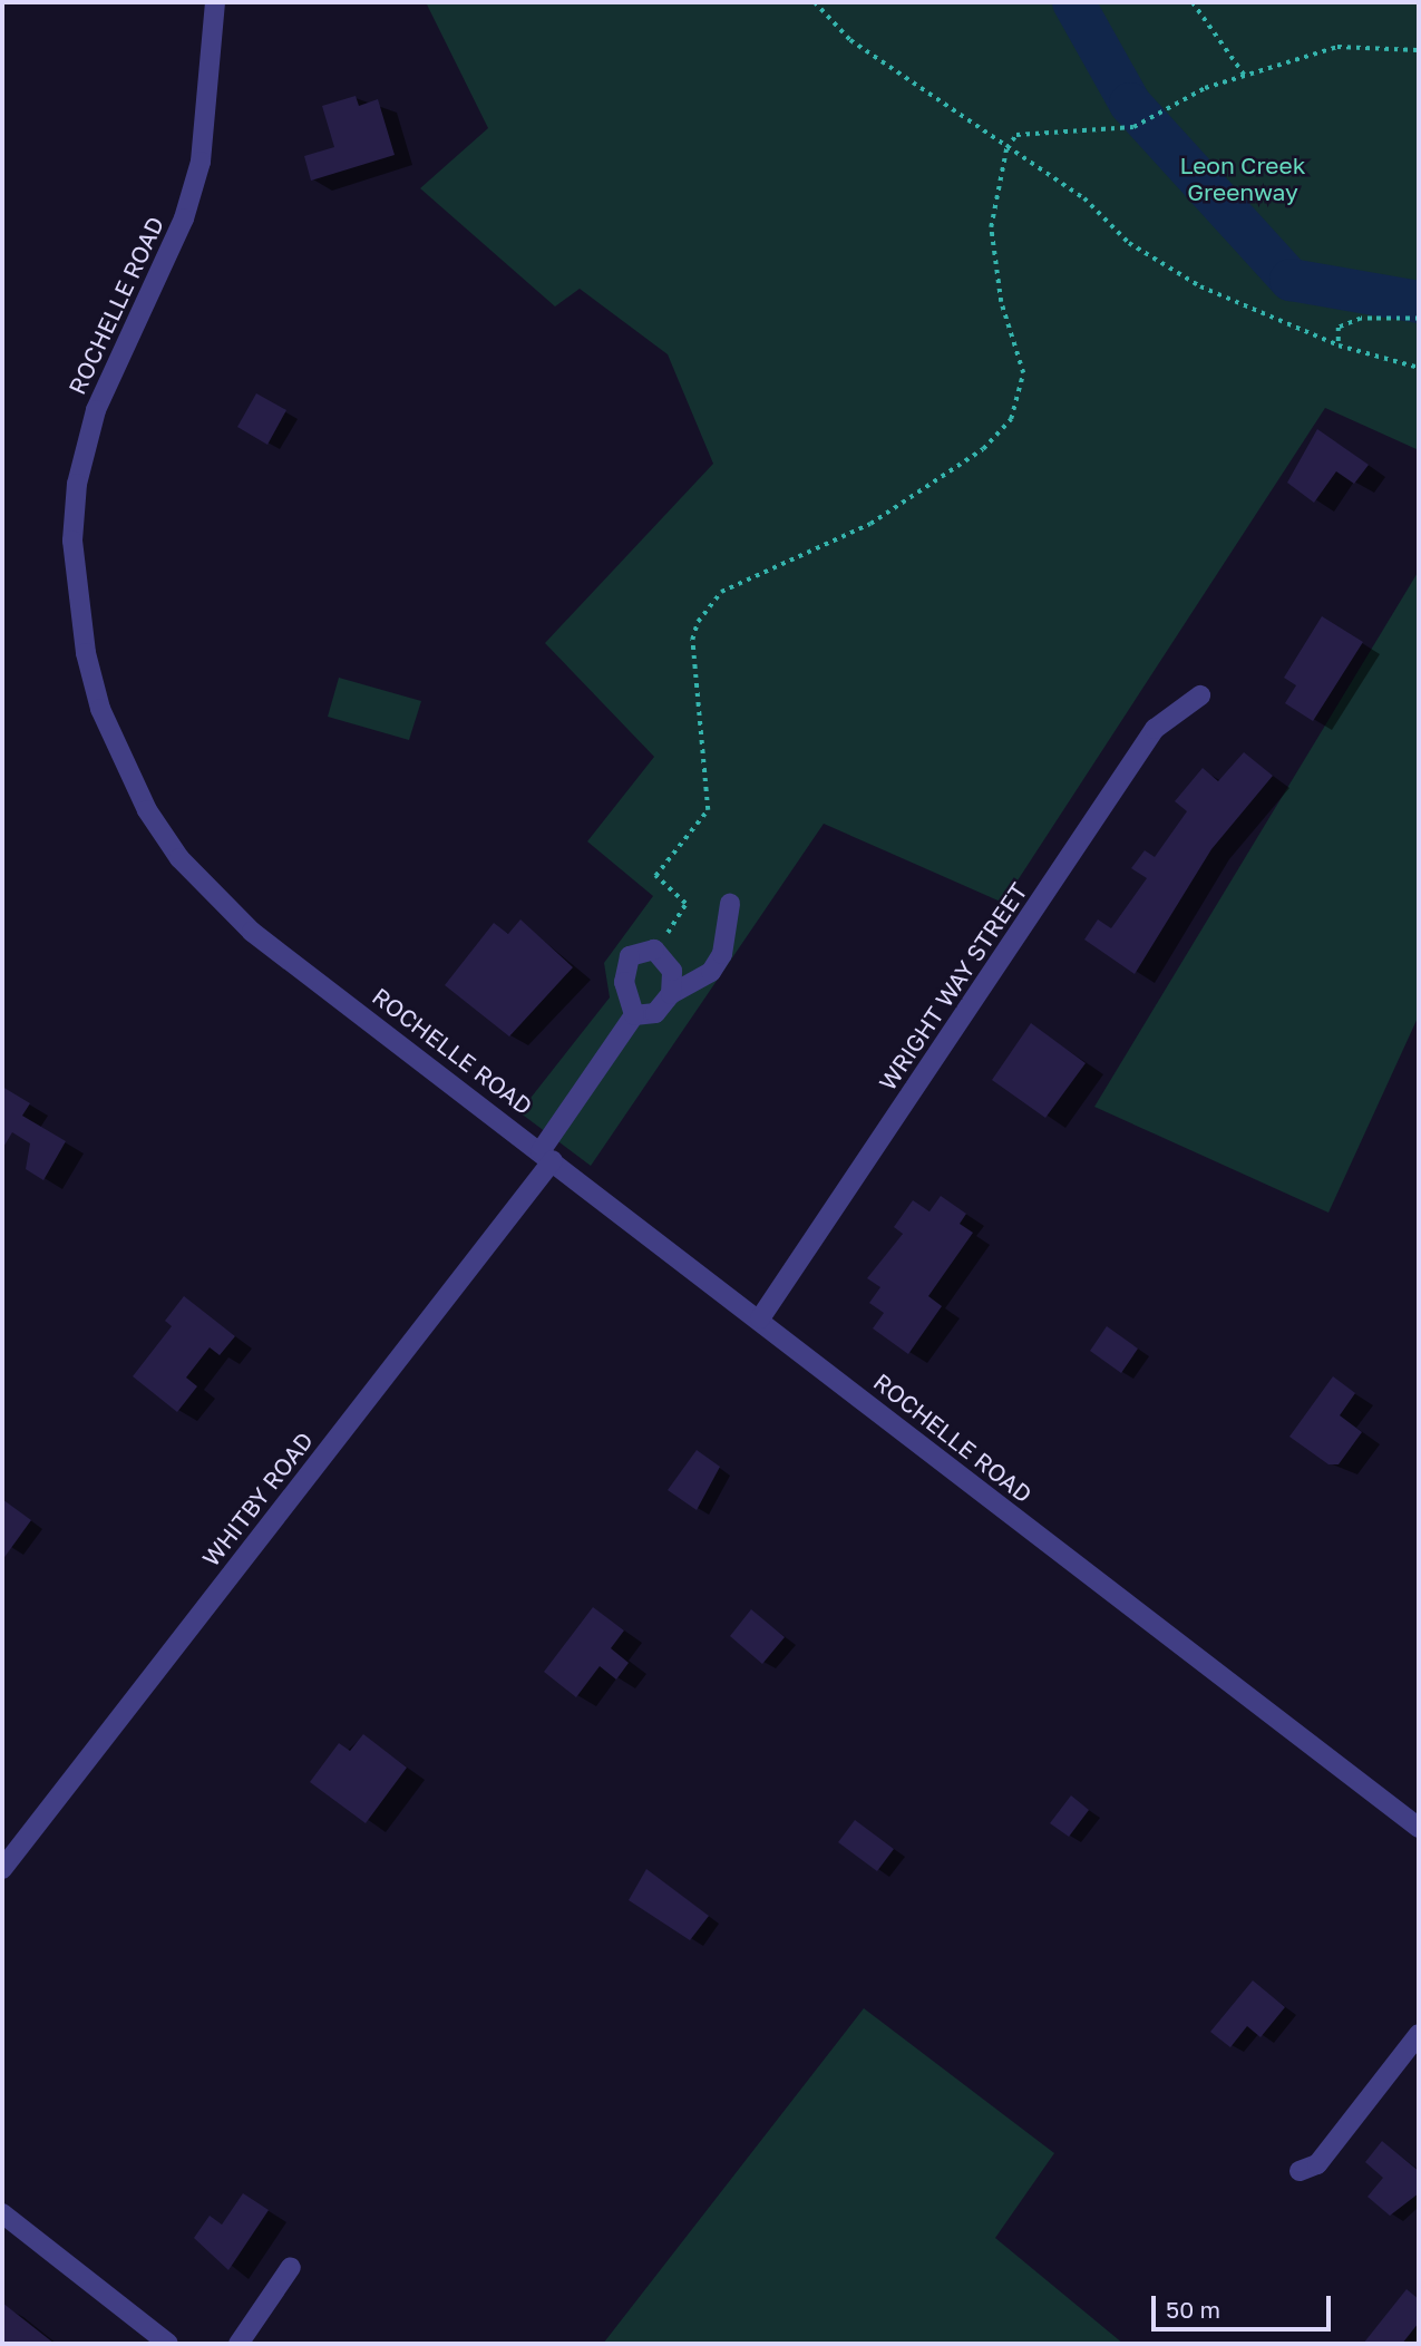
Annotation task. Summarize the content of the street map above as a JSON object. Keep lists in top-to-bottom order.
{
  "streets": {
    "street": ["ROCHELLE ROAD", "WRIGHT WAY STREET", "WHITBY ROAD"]
  },
  "crossings": [
    ["ROCHELLE ROAD", "WRIGHT WAY STREET"],
    ["ROCHELLE ROAD", "WHITBY ROAD"]
  ],
  "parks": ["Leon Creek Greenway"],
  "scale_bar": "50 m"
}
